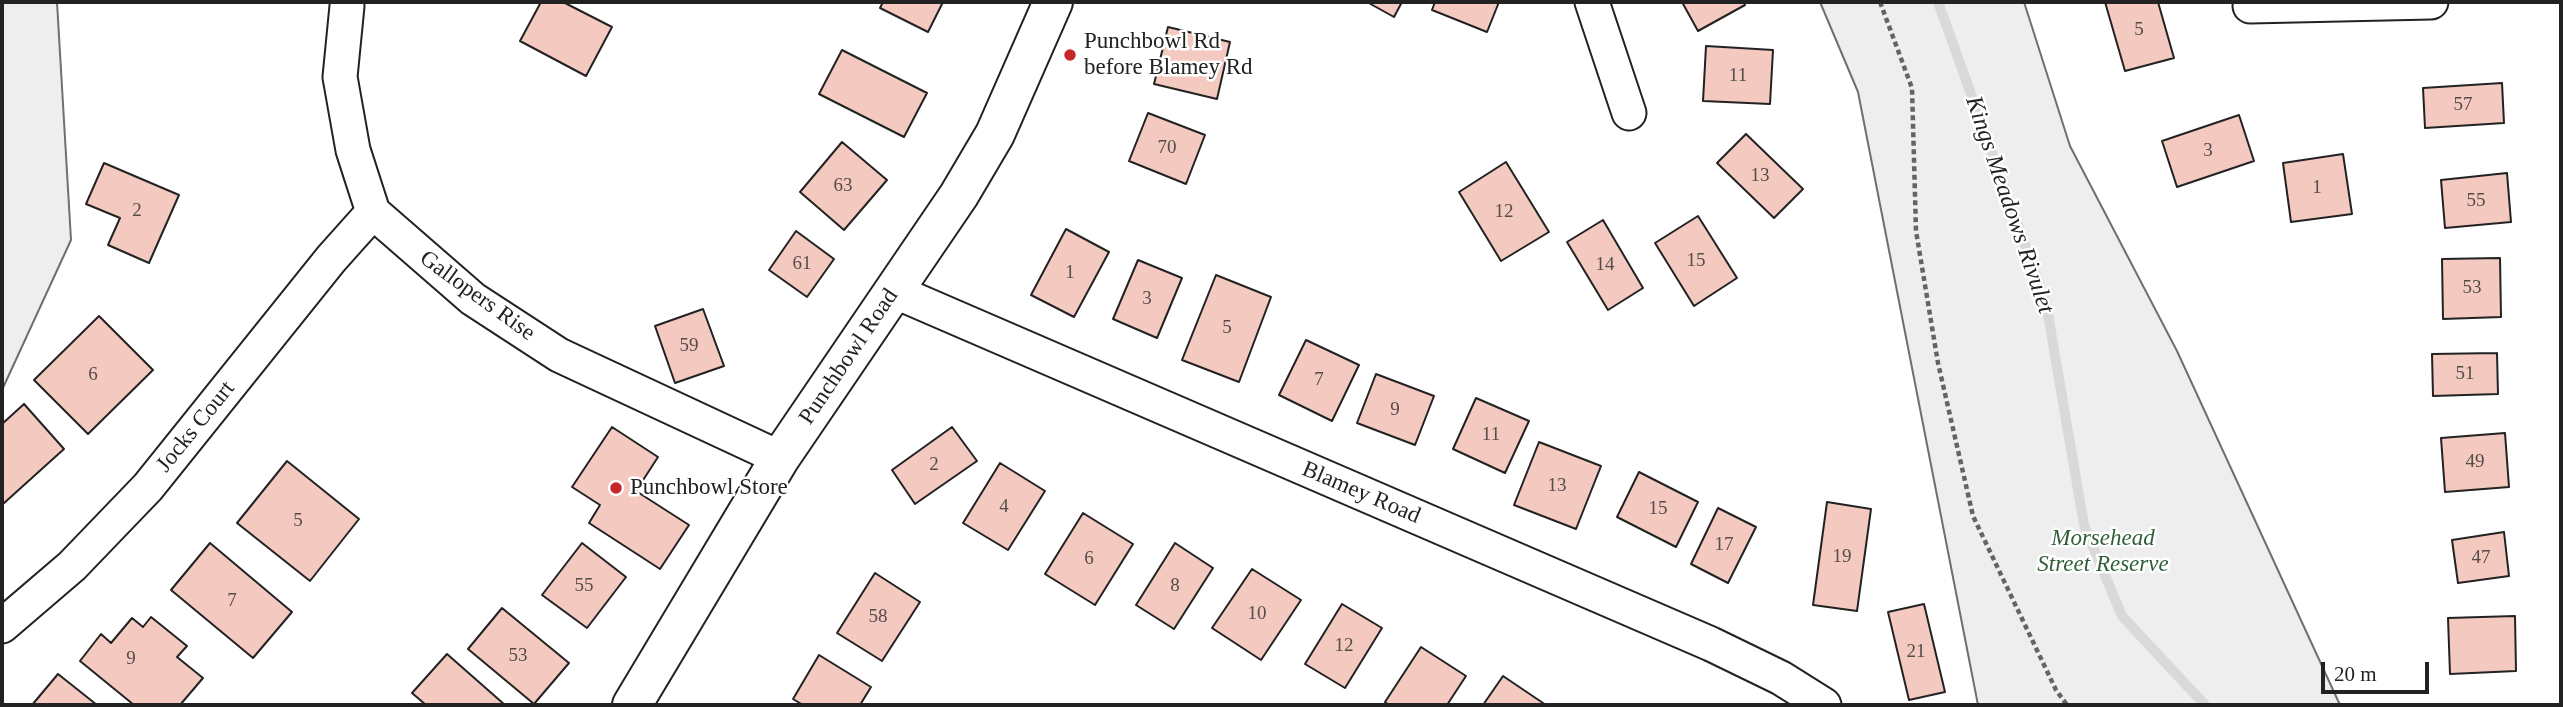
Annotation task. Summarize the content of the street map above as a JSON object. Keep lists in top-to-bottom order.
{
  "streets": {
    "street": [
      "Gallopers Rise",
      "Punchbowl Road",
      "Jocks Court",
      "Blamey Road"
    ]
  },
  "crossings": [
    ["Gallopers Rise", "Punchbowl Road"],
    ["Gallopers Rise", "Jocks Court"],
    ["Punchbowl Road", "Blamey Road"]
  ],
  "water": ["Kings Meadows Rivulet"],
  "parks": ["Morsehead Street Reserve"],
  "places": ["Punchbowl Rd before Blamey Rd", "Punchbowl Store"],
  "house_numbers": [
    "5",
    "11",
    "57",
    "70",
    "3",
    "13",
    "63",
    "1",
    "55",
    "2",
    "12",
    "15",
    "61",
    "14",
    "1",
    "53",
    "3",
    "5",
    "59",
    "51",
    "6",
    "7",
    "9",
    "11",
    "49",
    "2",
    "13",
    "4",
    "15",
    "5",
    "17",
    "19",
    "47",
    "6",
    "55",
    "8",
    "7",
    "10",
    "58",
    "12",
    "21",
    "53",
    "9"
  ],
  "scale_bar": "20 m"
}
